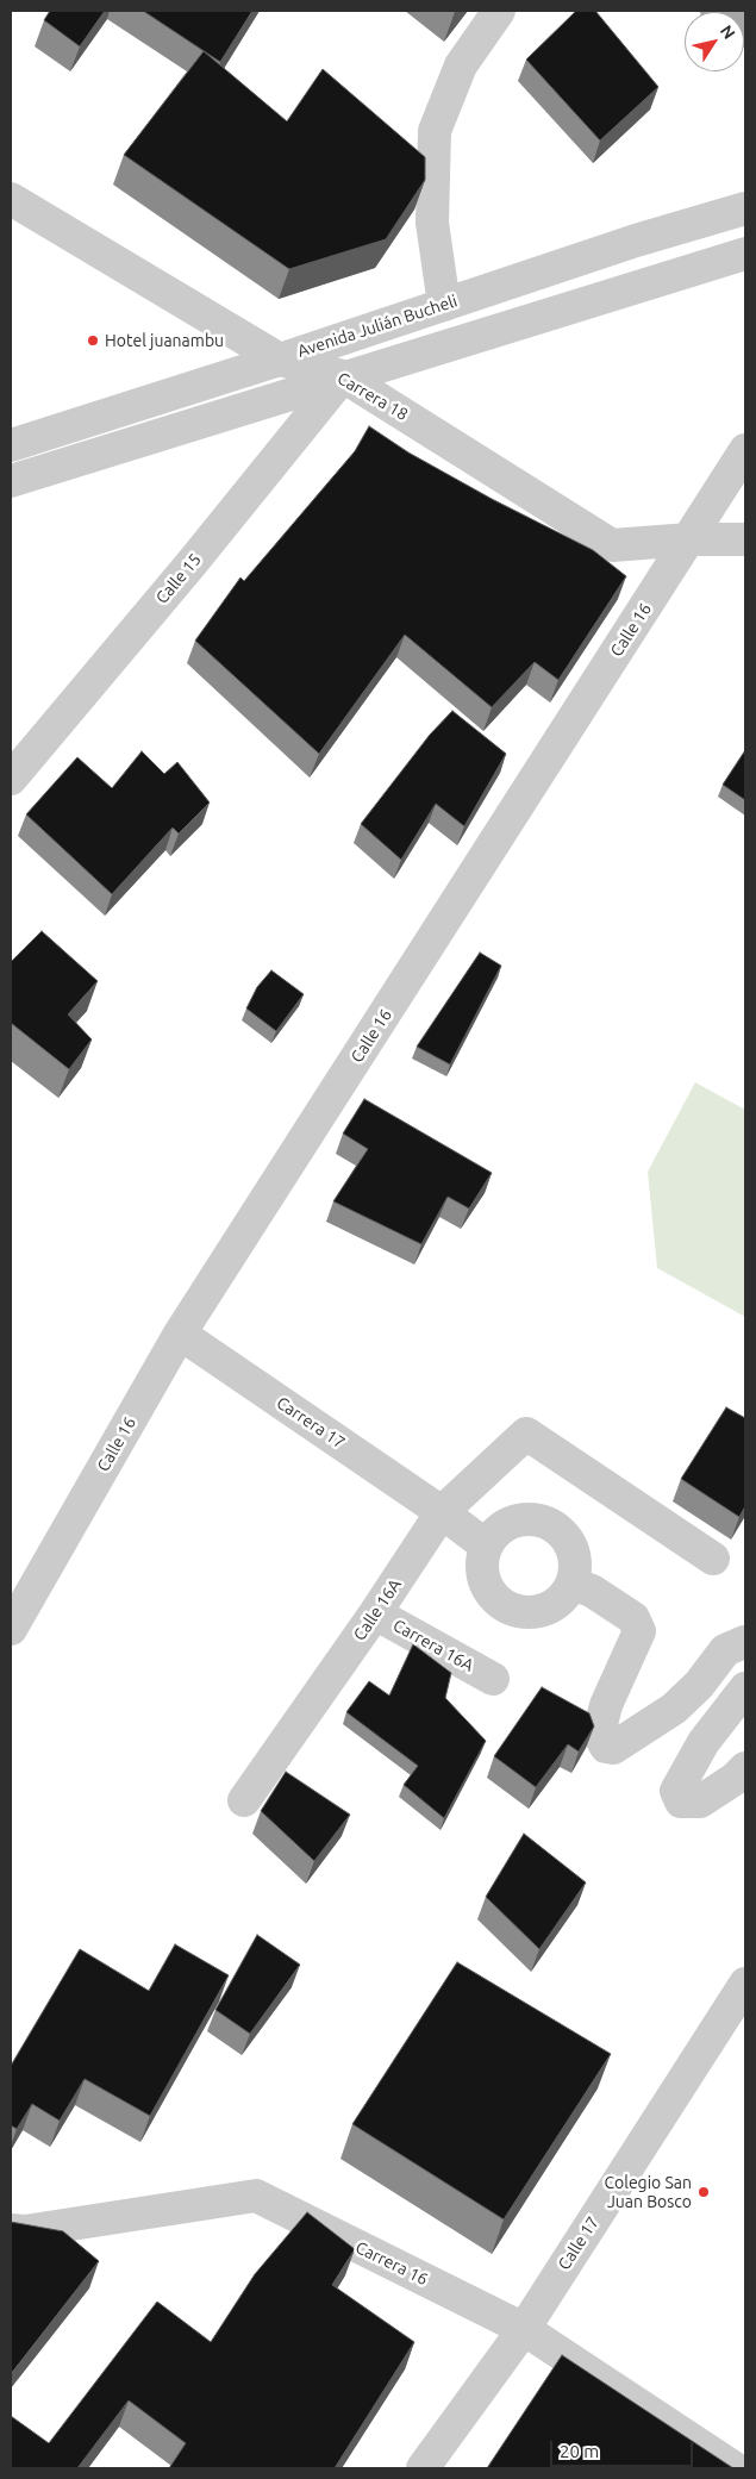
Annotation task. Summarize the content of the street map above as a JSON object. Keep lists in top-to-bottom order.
{
  "streets": {
    "street": [
      "Avenida Julián Bucheli",
      "Carrera 18",
      "Calle 15",
      "Calle 16",
      "Carrera 17",
      "Calle 16A",
      "Carrera 16A",
      "Calle 17",
      "Carrera 16"
    ]
  },
  "crossings": [
    ["Avenida Julián Bucheli", "Carrera 18"],
    ["Carrera 18", "Calle 15"],
    ["Carrera 18", "Calle 16"],
    ["Calle 16", "Carrera 17"],
    ["Carrera 17", "Calle 16A"],
    ["Calle 16A", "Carrera 16A"],
    ["Calle 17", "Carrera 16"]
  ],
  "places": ["Hotel juanambu", "Colegio San Juan Bosco"],
  "scale_bar": "20 m",
  "north": "top right"
}
